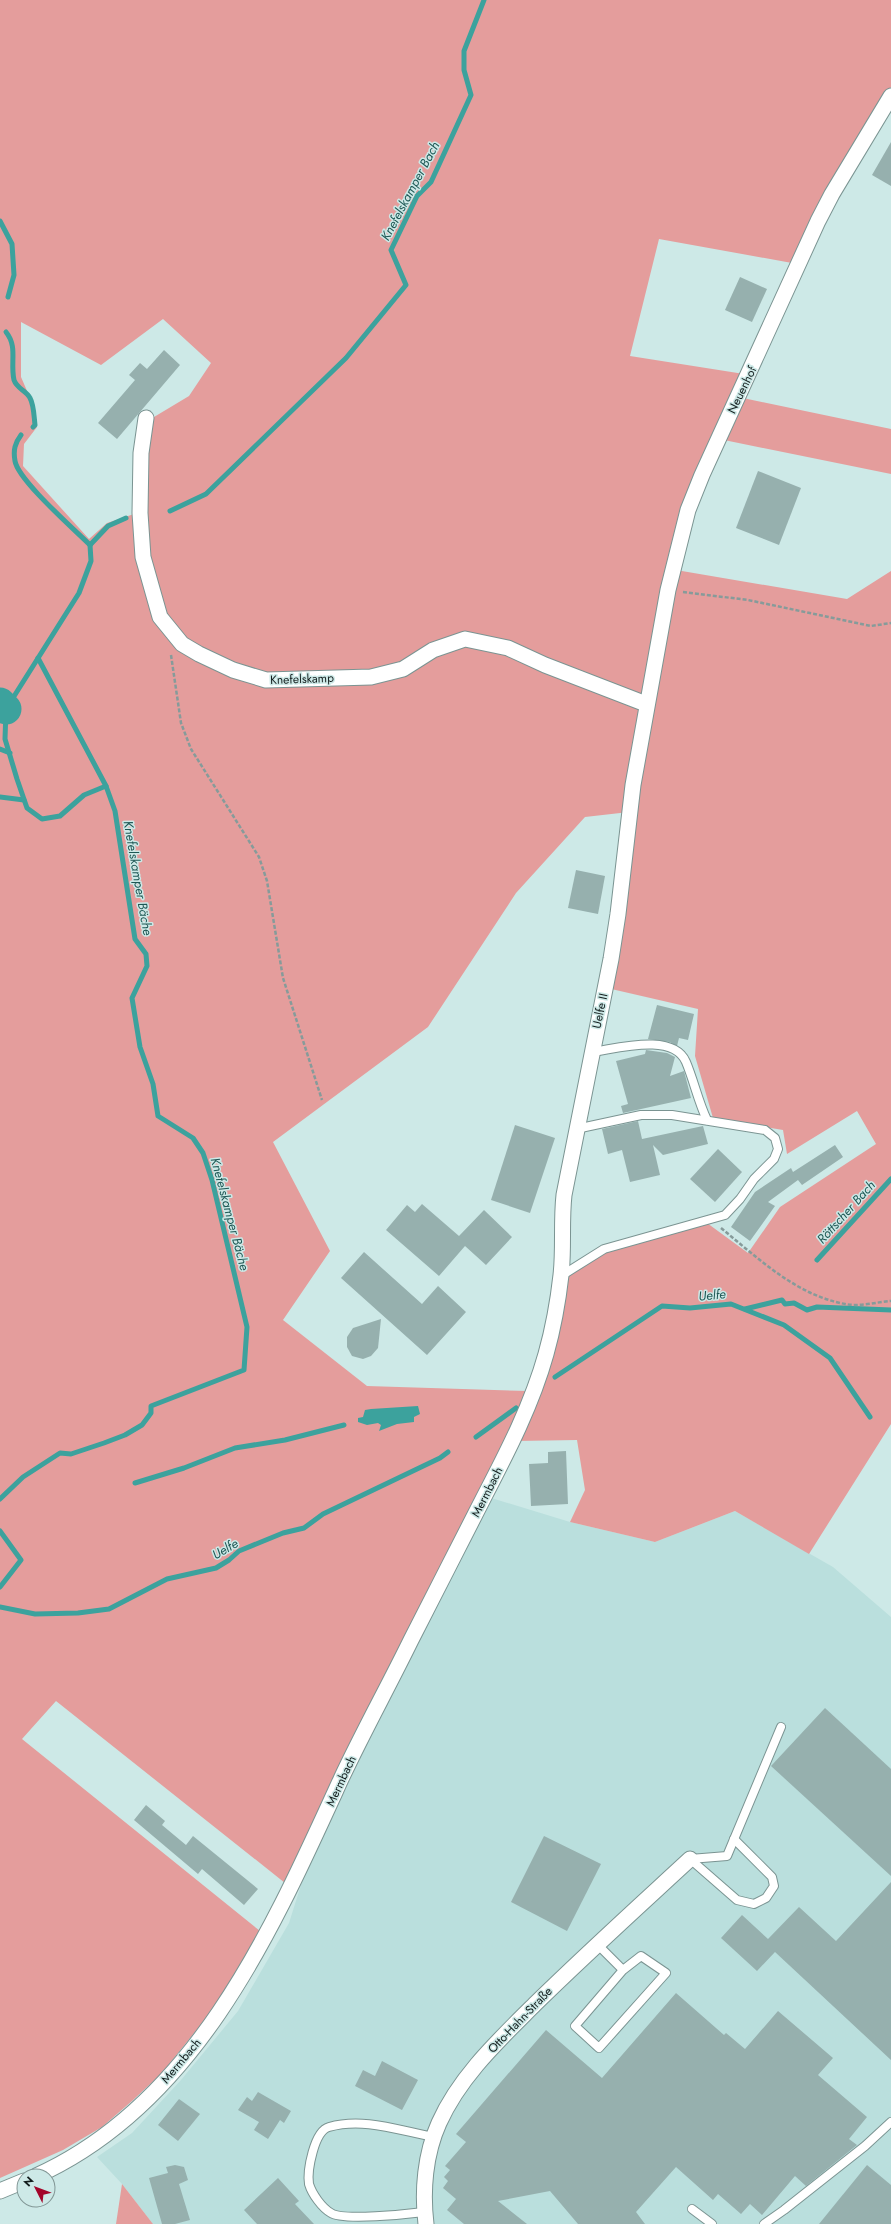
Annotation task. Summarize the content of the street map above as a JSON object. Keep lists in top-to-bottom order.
{
  "streets": {
    "street": [
      "Neuenhof",
      "Knefelskamp",
      "Uelfe II",
      "Mermbach",
      "Otto-Hahn-Straße"
    ]
  },
  "crossings": [
    ["Neuenhof", "Knefelskamp"],
    ["Neuenhof", "Uelfe II"],
    ["Knefelskamp", "Uelfe II"],
    ["Uelfe II", "Mermbach"]
  ],
  "water": [
    "Knefelskamper Bach",
    "Knefelskamper Bäche",
    "Röttscher Bach",
    "Uelfe"
  ],
  "north": "top left"
}
